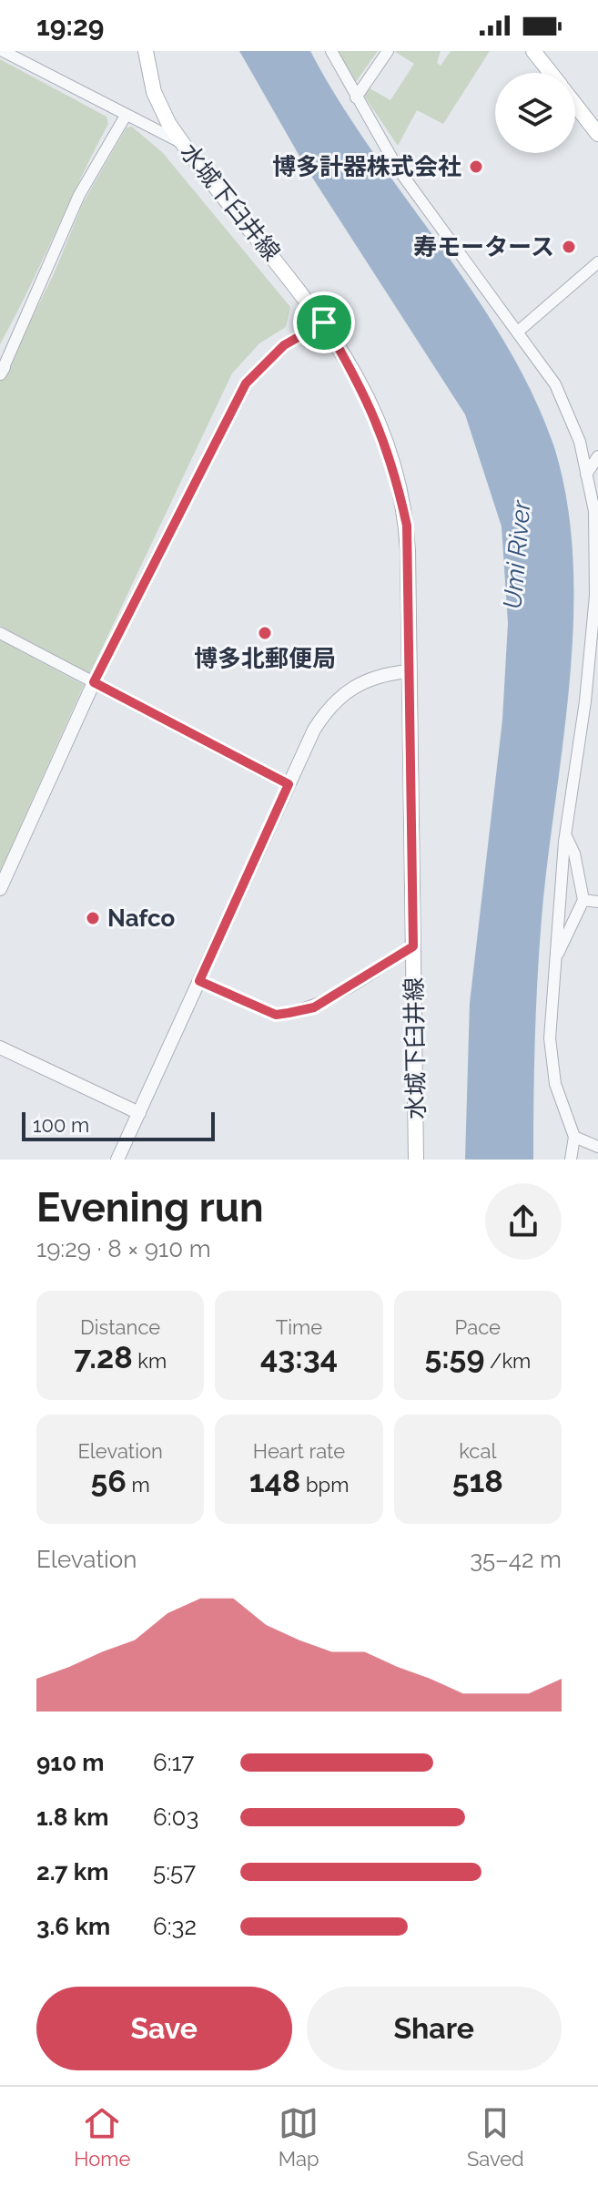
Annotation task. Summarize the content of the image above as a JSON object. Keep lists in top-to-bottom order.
{
  "streets": {
    "main road": ["水城下臼井線"]
  },
  "water": ["Umi River"],
  "places": [
    "博多計器株式会社",
    "寿モータース",
    "博多北郵便局",
    "Nafco"
  ],
  "scale_bar": "100 m",
  "page": {
    "status": "19:29",
    "scale": "100 m",
    "heading": ["Evening run", "19:29 · 8 × 910 m"],
    "stats": [
      ["Distance", "7.28 km"],
      ["Time", "43:34"],
      ["Pace", "5:59 /km"],
      ["Elevation", "56 m"],
      ["Heart rate", "148 bpm"],
      ["kcal", "518"]
    ],
    "chart": ["Elevation", "35–42 m"],
    "list": [
      {
        "name": "910 m",
        "note": "6:17"
      },
      {
        "name": "1.8 km",
        "note": "6:03"
      },
      {
        "name": "2.7 km",
        "note": "5:57"
      },
      {
        "name": "3.6 km",
        "note": "6:32"
      }
    ],
    "buttons": ["Save", "Share"],
    "tabs": ["Home", "Map", "Saved"]
  }
}
